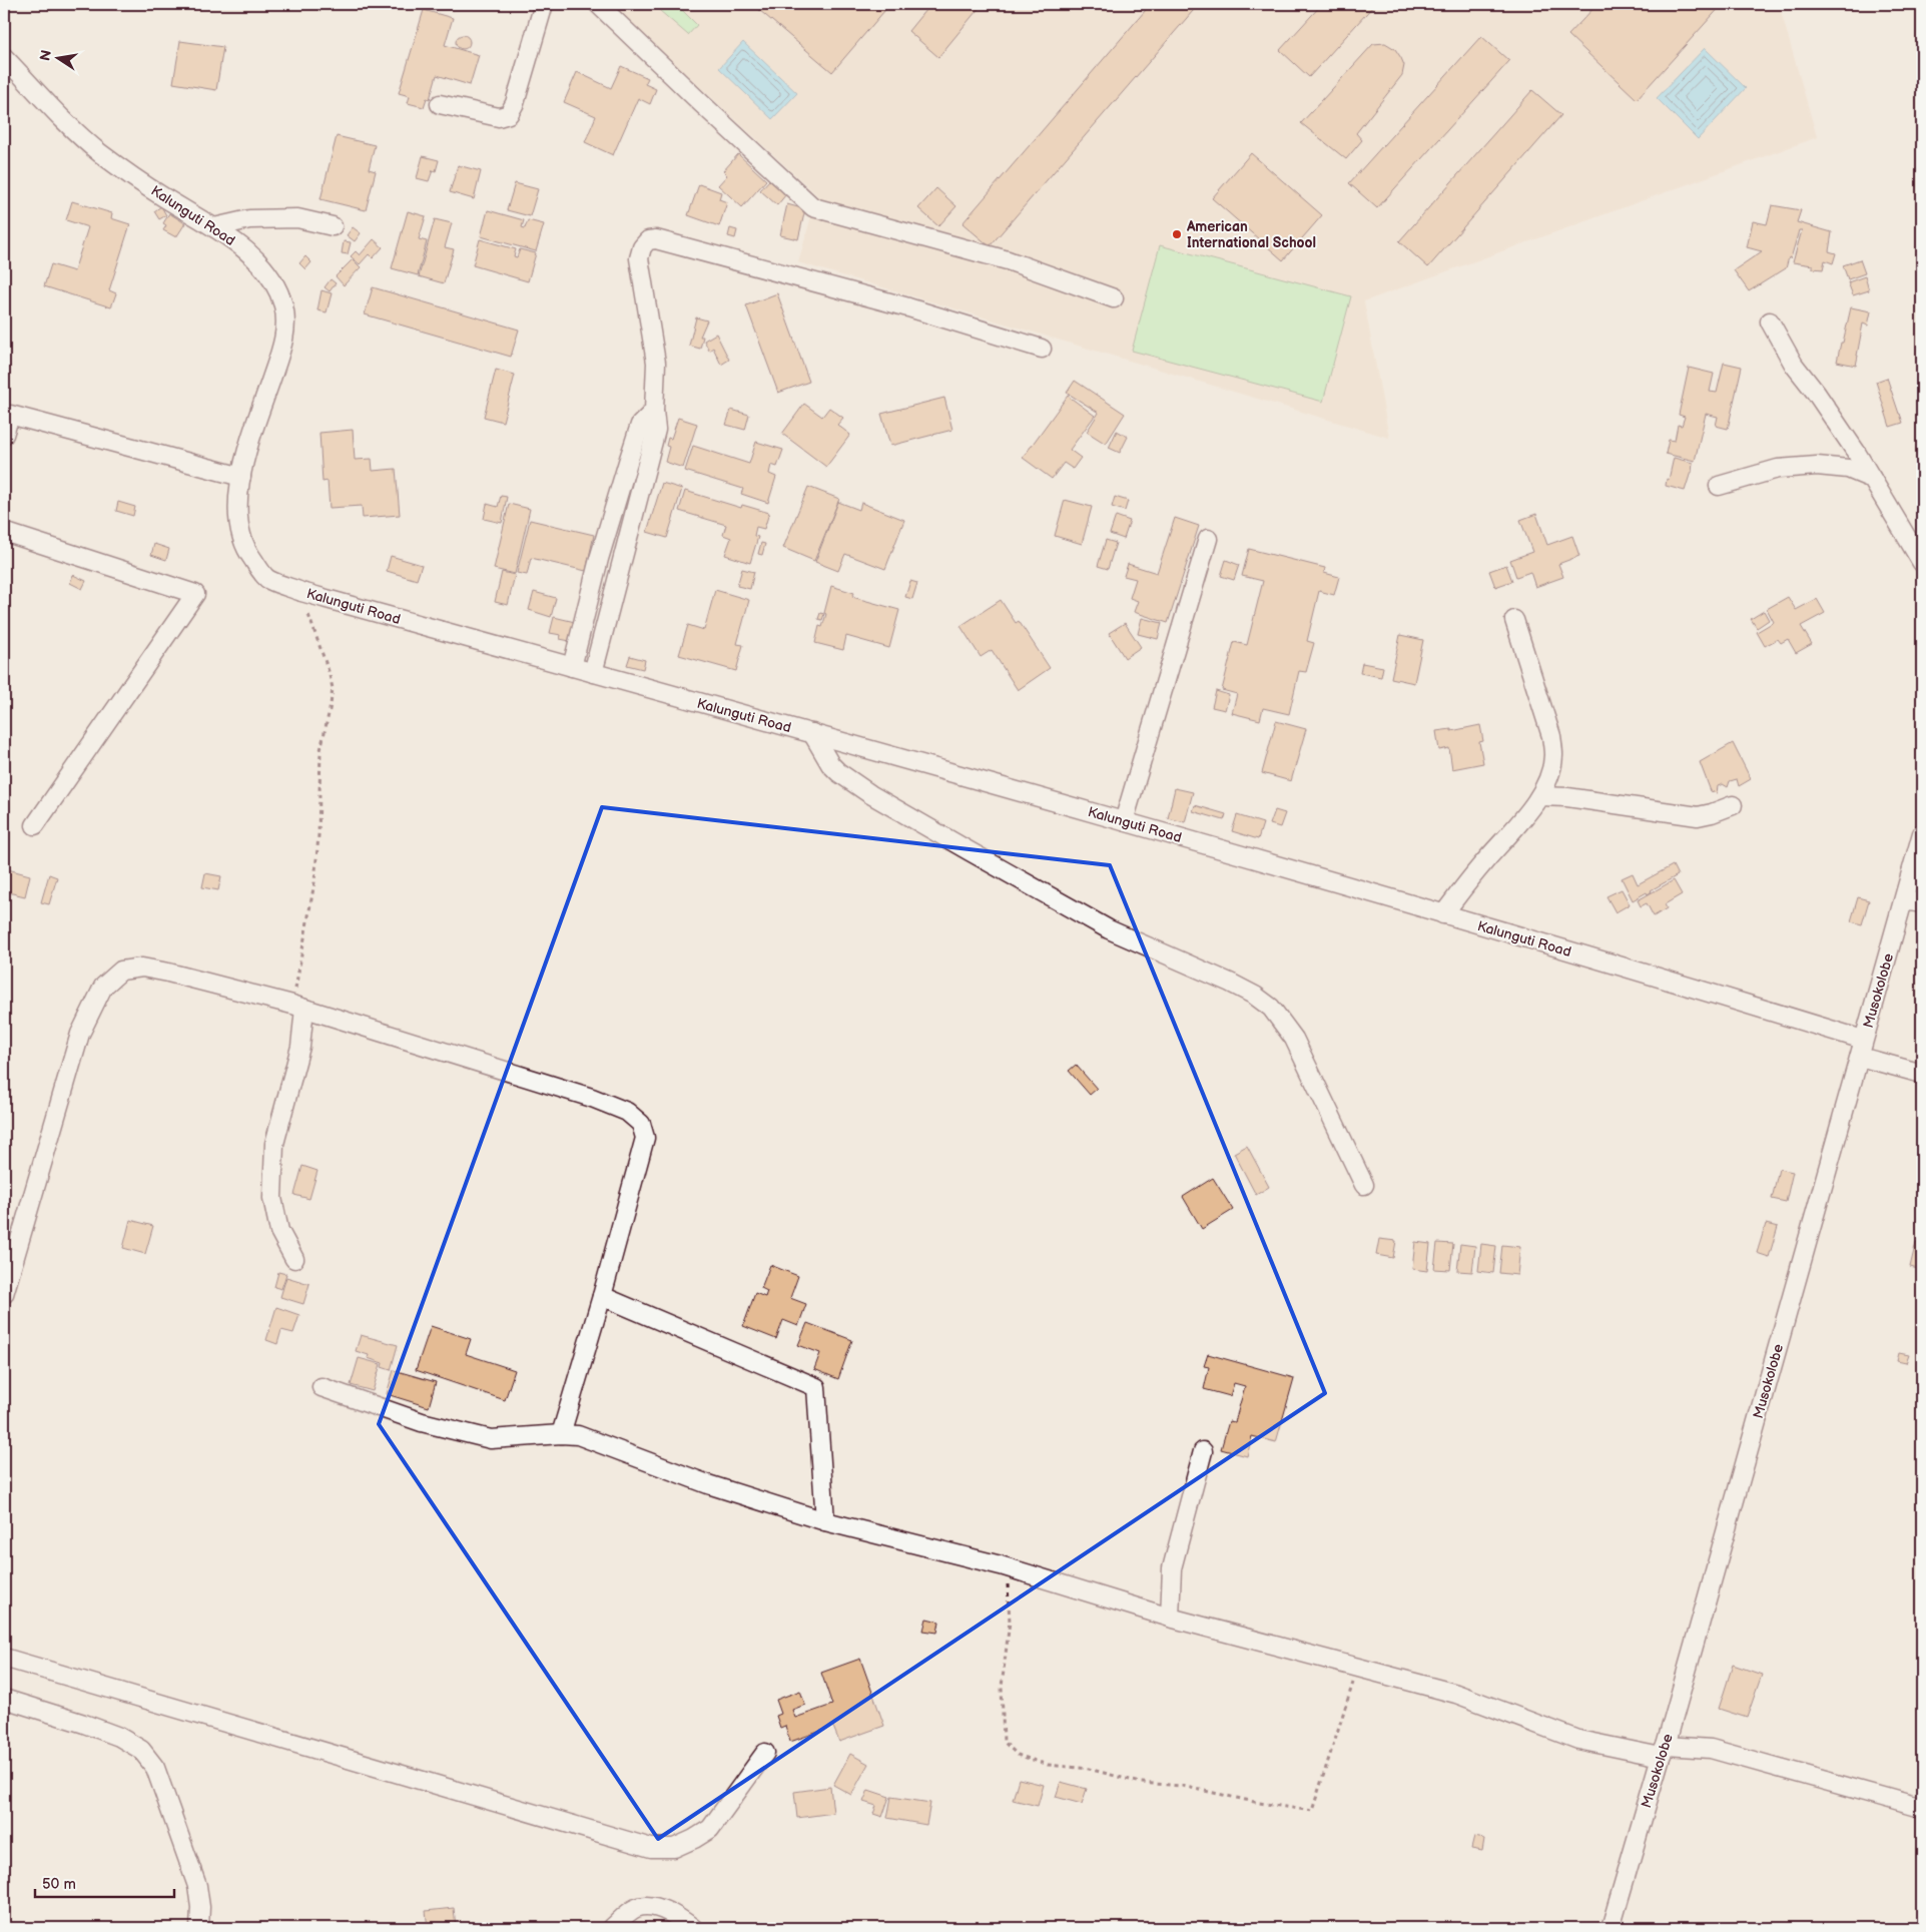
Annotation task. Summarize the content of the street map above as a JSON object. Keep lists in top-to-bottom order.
{
  "streets": {
    "street": ["Kalunguti Road", "Musokolobe"]
  },
  "crossings": [
    ["Kalunguti Road", "Musokolobe"]
  ],
  "places": ["American International School"],
  "scale_bar": "50 m",
  "north": "left"
}
